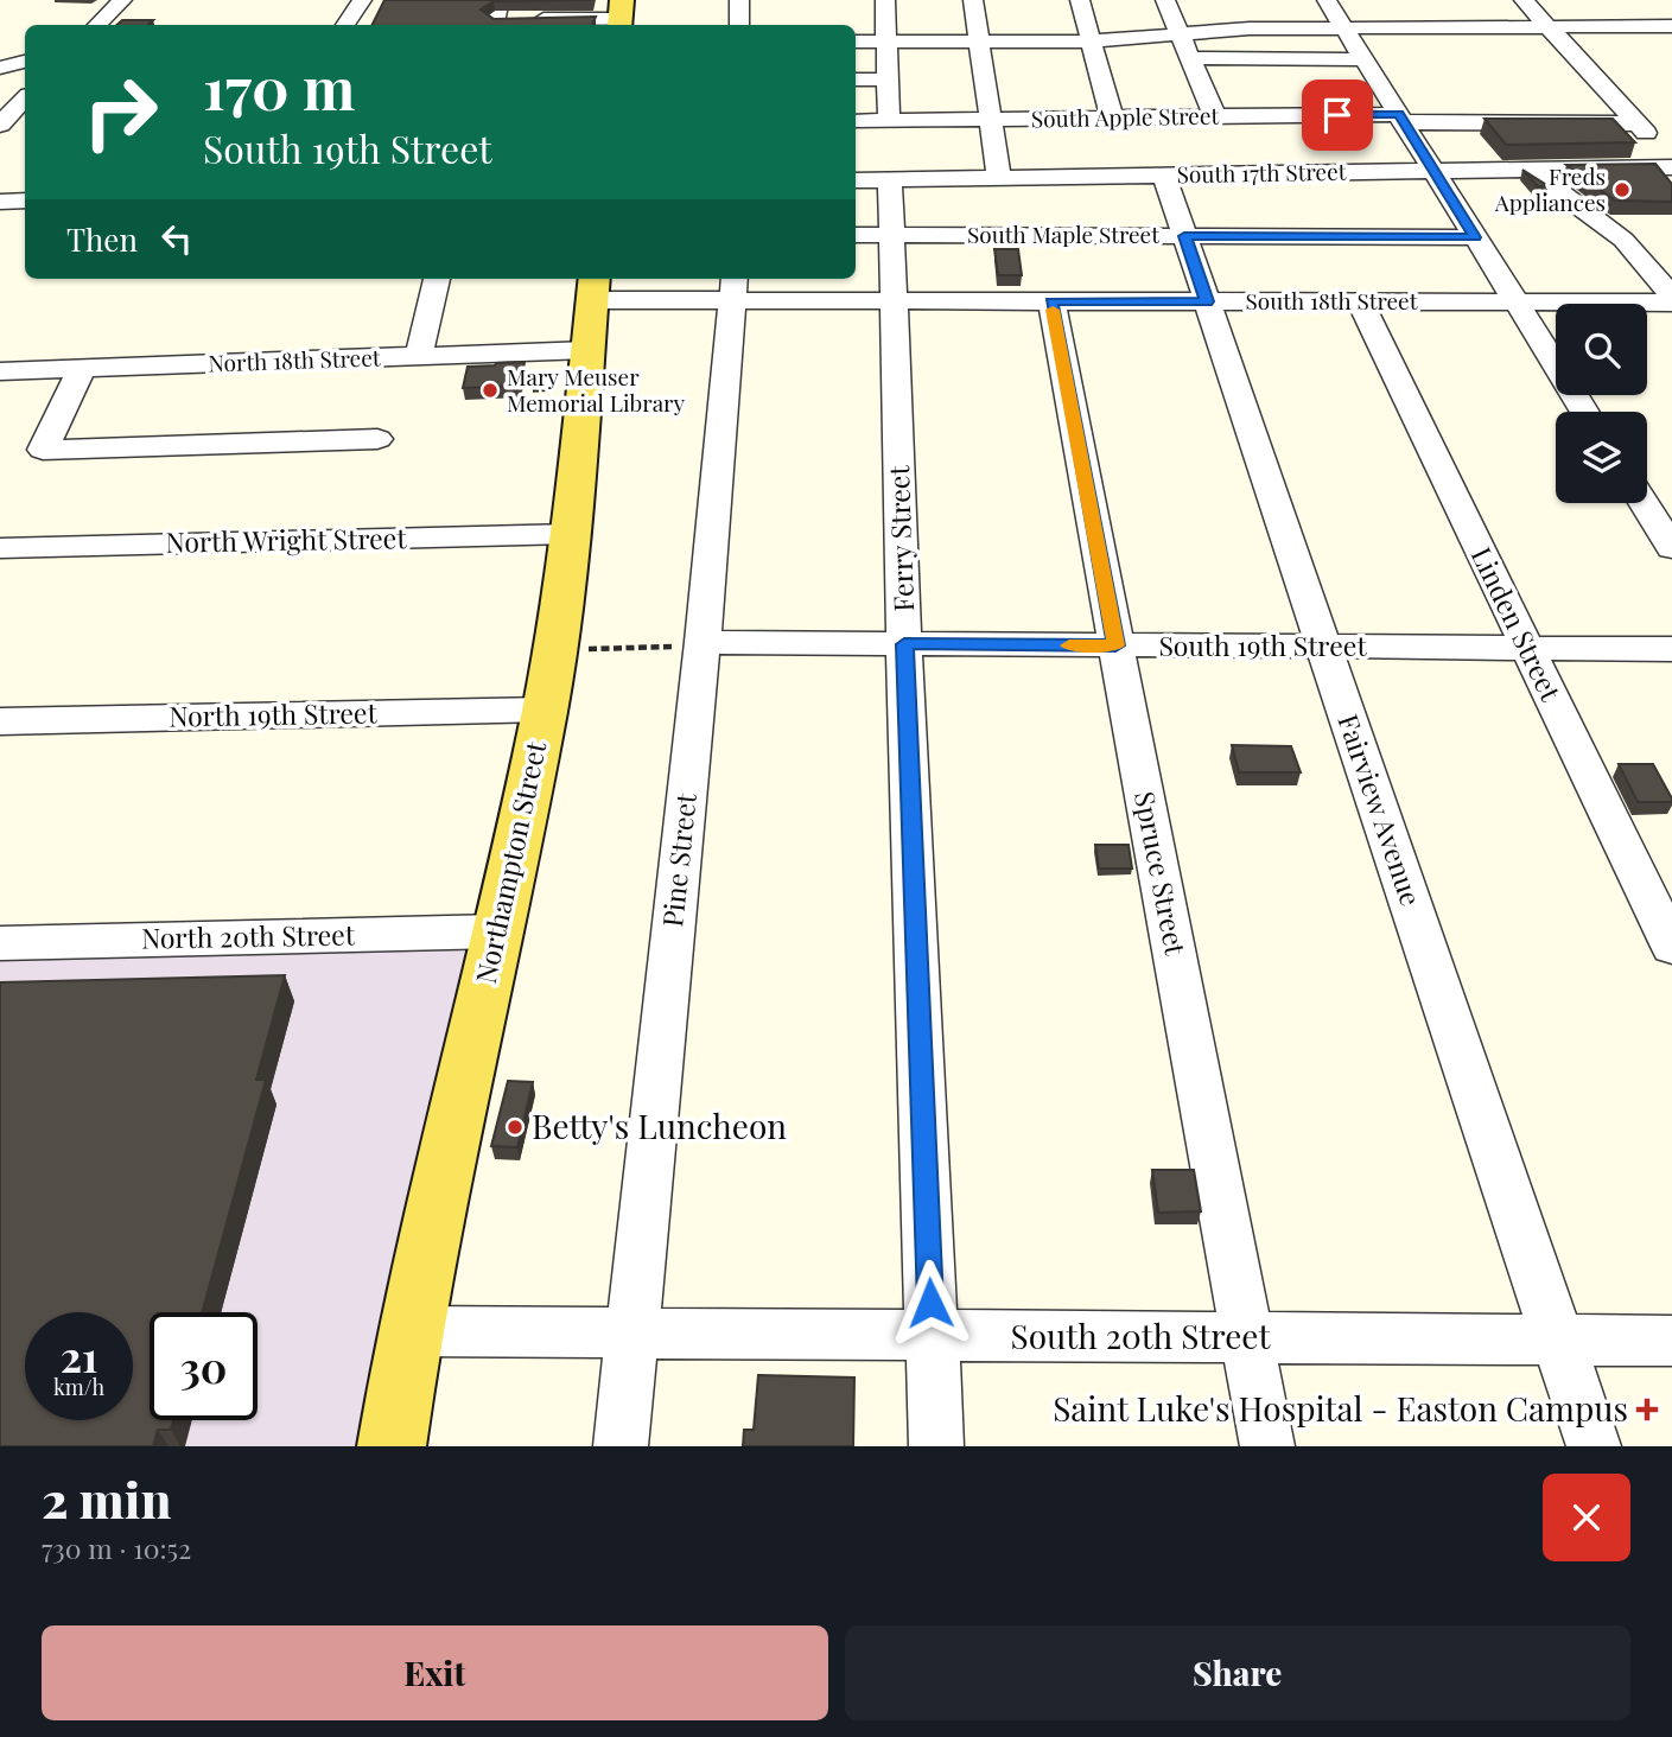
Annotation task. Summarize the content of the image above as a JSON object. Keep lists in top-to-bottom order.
{
  "streets": {
    "main road": ["Northampton Street"],
    "street": [
      "South Apple Street",
      "South 17th Street",
      "South Maple Street",
      "South 18th Street",
      "North 18th Street",
      "Ferry Street",
      "North Wright Street",
      "Linden Street",
      "South 19th Street",
      "North 19th Street",
      "Fairview Avenue",
      "Pine Street",
      "Spruce Street",
      "North 20th Street",
      "South 20th Street"
    ]
  },
  "crossings": [
    ["South 17th Street", "Ferry Street"],
    ["South 17th Street", "Fairview Avenue"],
    ["South Maple Street", "Ferry Street"],
    ["South Maple Street", "Fairview Avenue"],
    ["South 18th Street", "Ferry Street"],
    ["South 18th Street", "Linden Street"],
    ["South 18th Street", "Fairview Avenue"],
    ["South 18th Street", "Pine Street"],
    ["South 18th Street", "Northampton Street"],
    ["South 18th Street", "Spruce Street"],
    ["North 18th Street", "Northampton Street"],
    ["Ferry Street", "South 19th Street"],
    ["Ferry Street", "South 20th Street"],
    ["North Wright Street", "Northampton Street"],
    ["Linden Street", "South 19th Street"],
    ["South 19th Street", "Fairview Avenue"],
    ["South 19th Street", "Pine Street"],
    ["South 19th Street", "Spruce Street"],
    ["North 19th Street", "Northampton Street"],
    ["Fairview Avenue", "South 20th Street"],
    ["Pine Street", "South 20th Street"],
    ["Northampton Street", "North 20th Street"],
    ["Northampton Street", "South 20th Street"],
    ["Spruce Street", "South 20th Street"]
  ],
  "places": {
    "other": ["Freds Appliances", "Mary Meuser Memorial Library", "Betty's Luncheon"],
    "health": ["Saint Luke's Hospital - Easton Campus"]
  },
  "page": {
    "turn": ["170 m", "South 19th Street"],
    "then": "Then",
    "speed": "21 km/h",
    "limit": "30",
    "heading": ["2 min", "730 m · 10:52"],
    "buttons": ["Exit", "Share"]
  }
}
